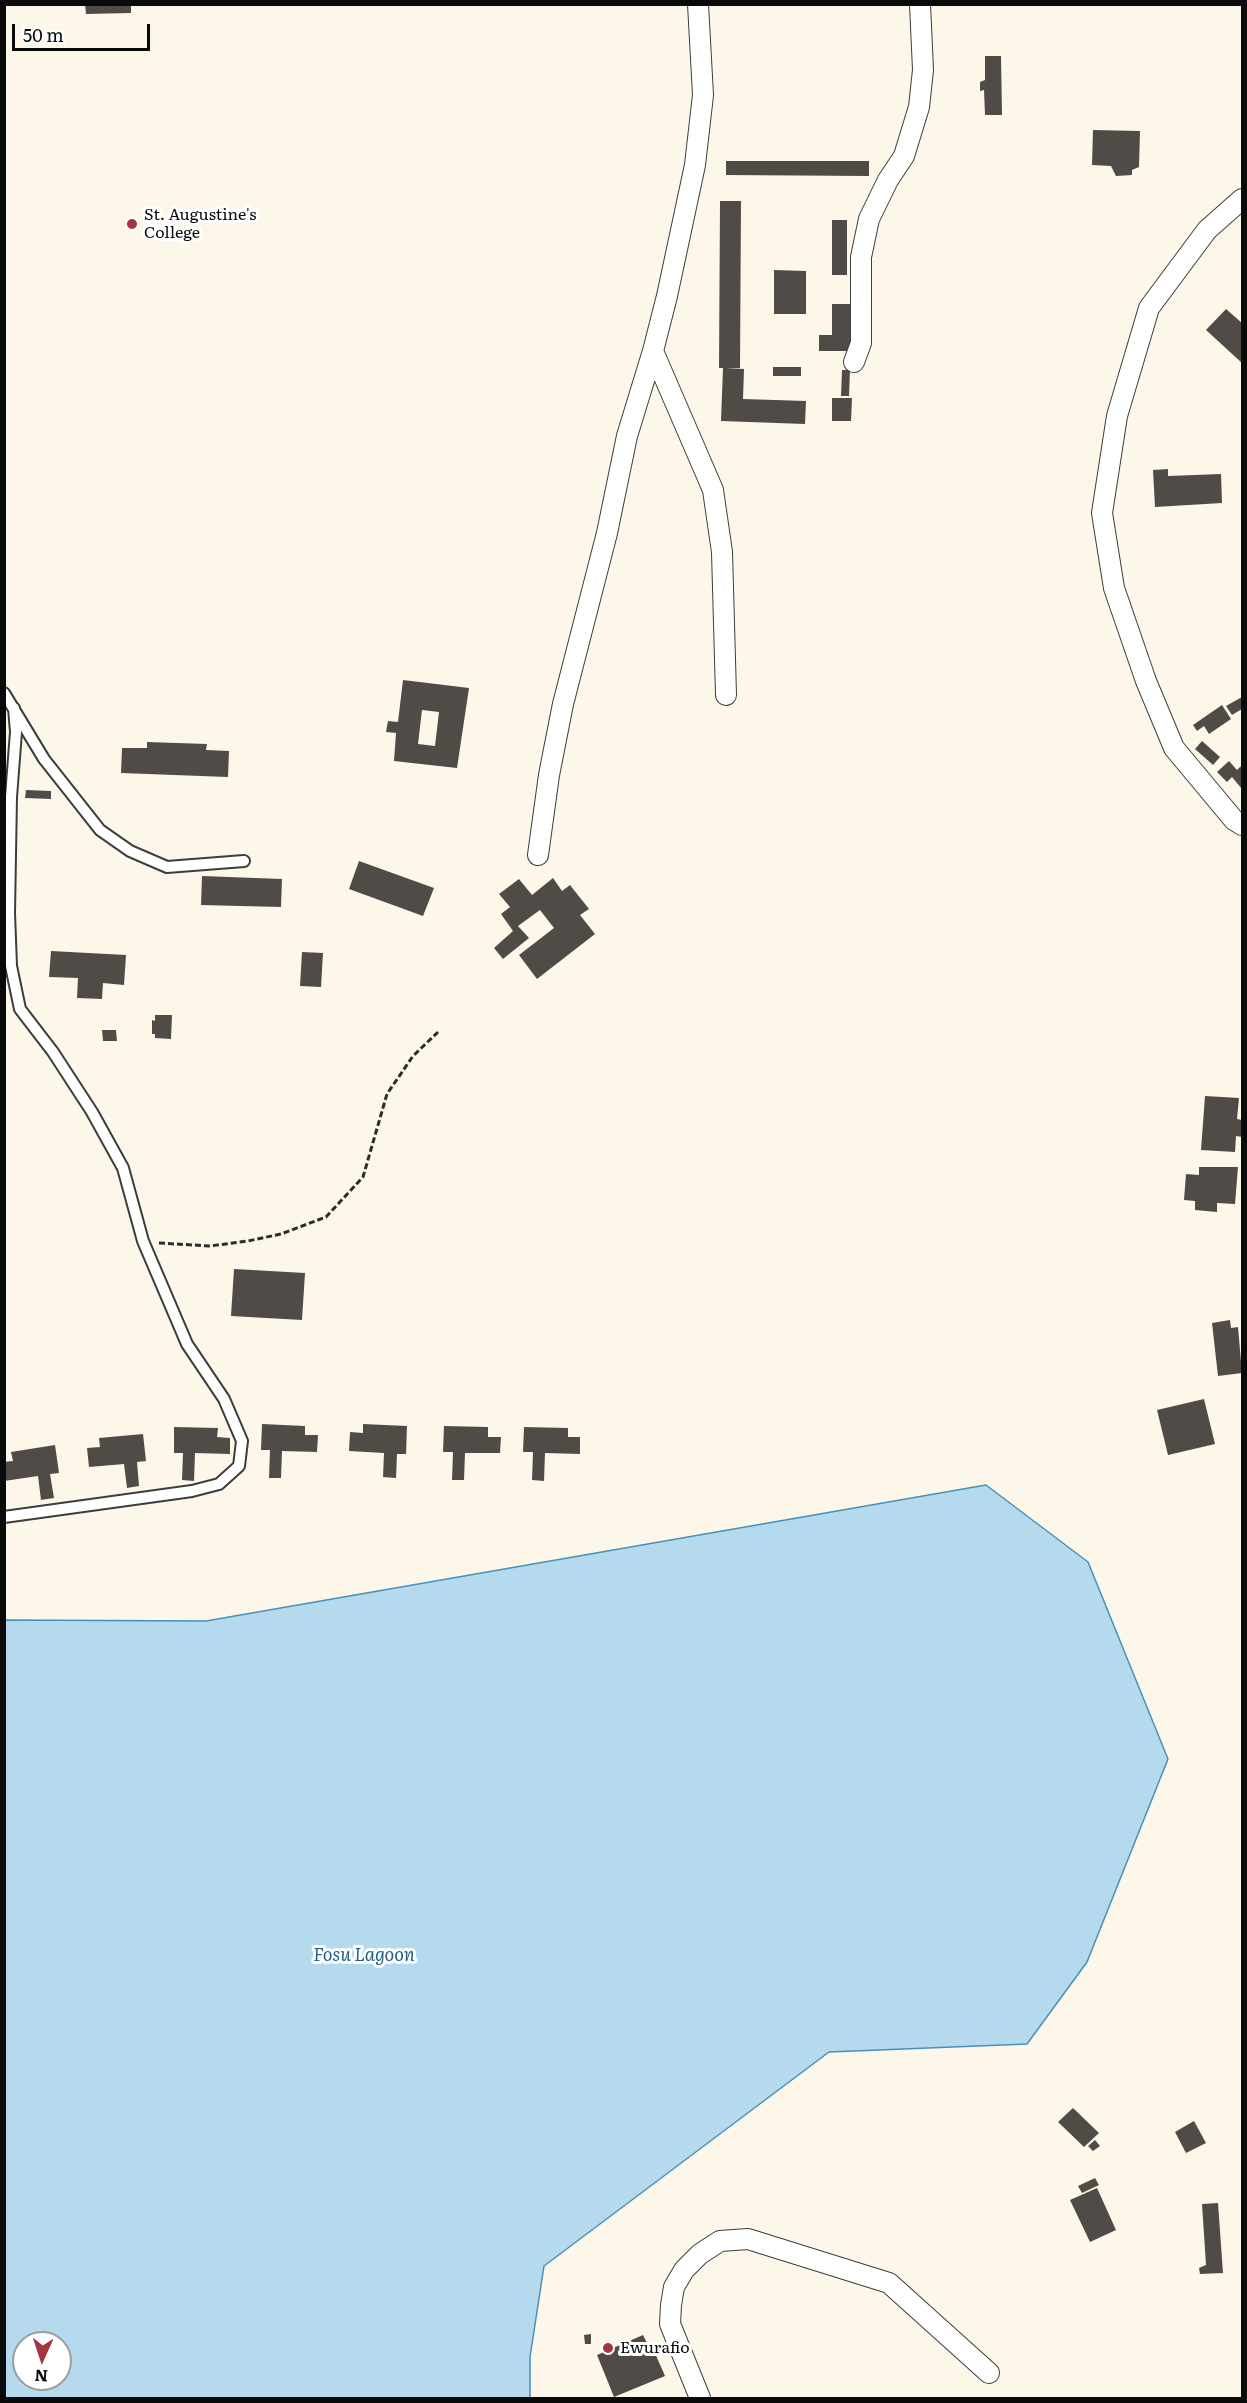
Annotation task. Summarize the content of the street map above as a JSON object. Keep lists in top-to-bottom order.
{
  "water": ["Fosu Lagoon"],
  "places": ["St. Augustine's College", "Ewurafio"],
  "scale_bar": "50 m",
  "north": "bottom"
}
